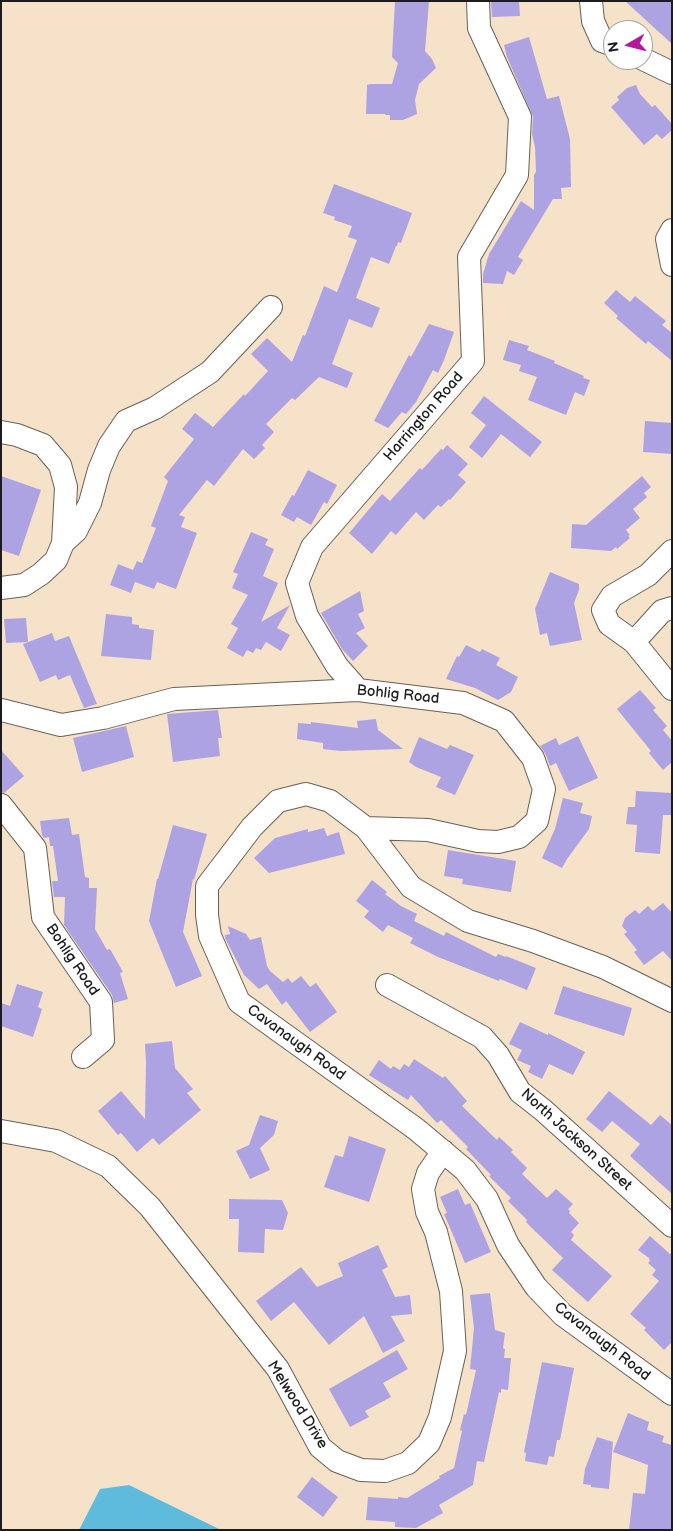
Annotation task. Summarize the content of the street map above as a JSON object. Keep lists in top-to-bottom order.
{
  "streets": {
    "street": [
      "Harrington Road",
      "Bohlig Road",
      "Cavanaugh Road",
      "North Jackson Street",
      "Melwood Drive"
    ]
  },
  "crossings": [
    ["Harrington Road", "Bohlig Road"],
    ["Bohlig Road", "Cavanaugh Road"],
    ["Cavanaugh Road", "Melwood Drive"]
  ],
  "north": "left"
}
